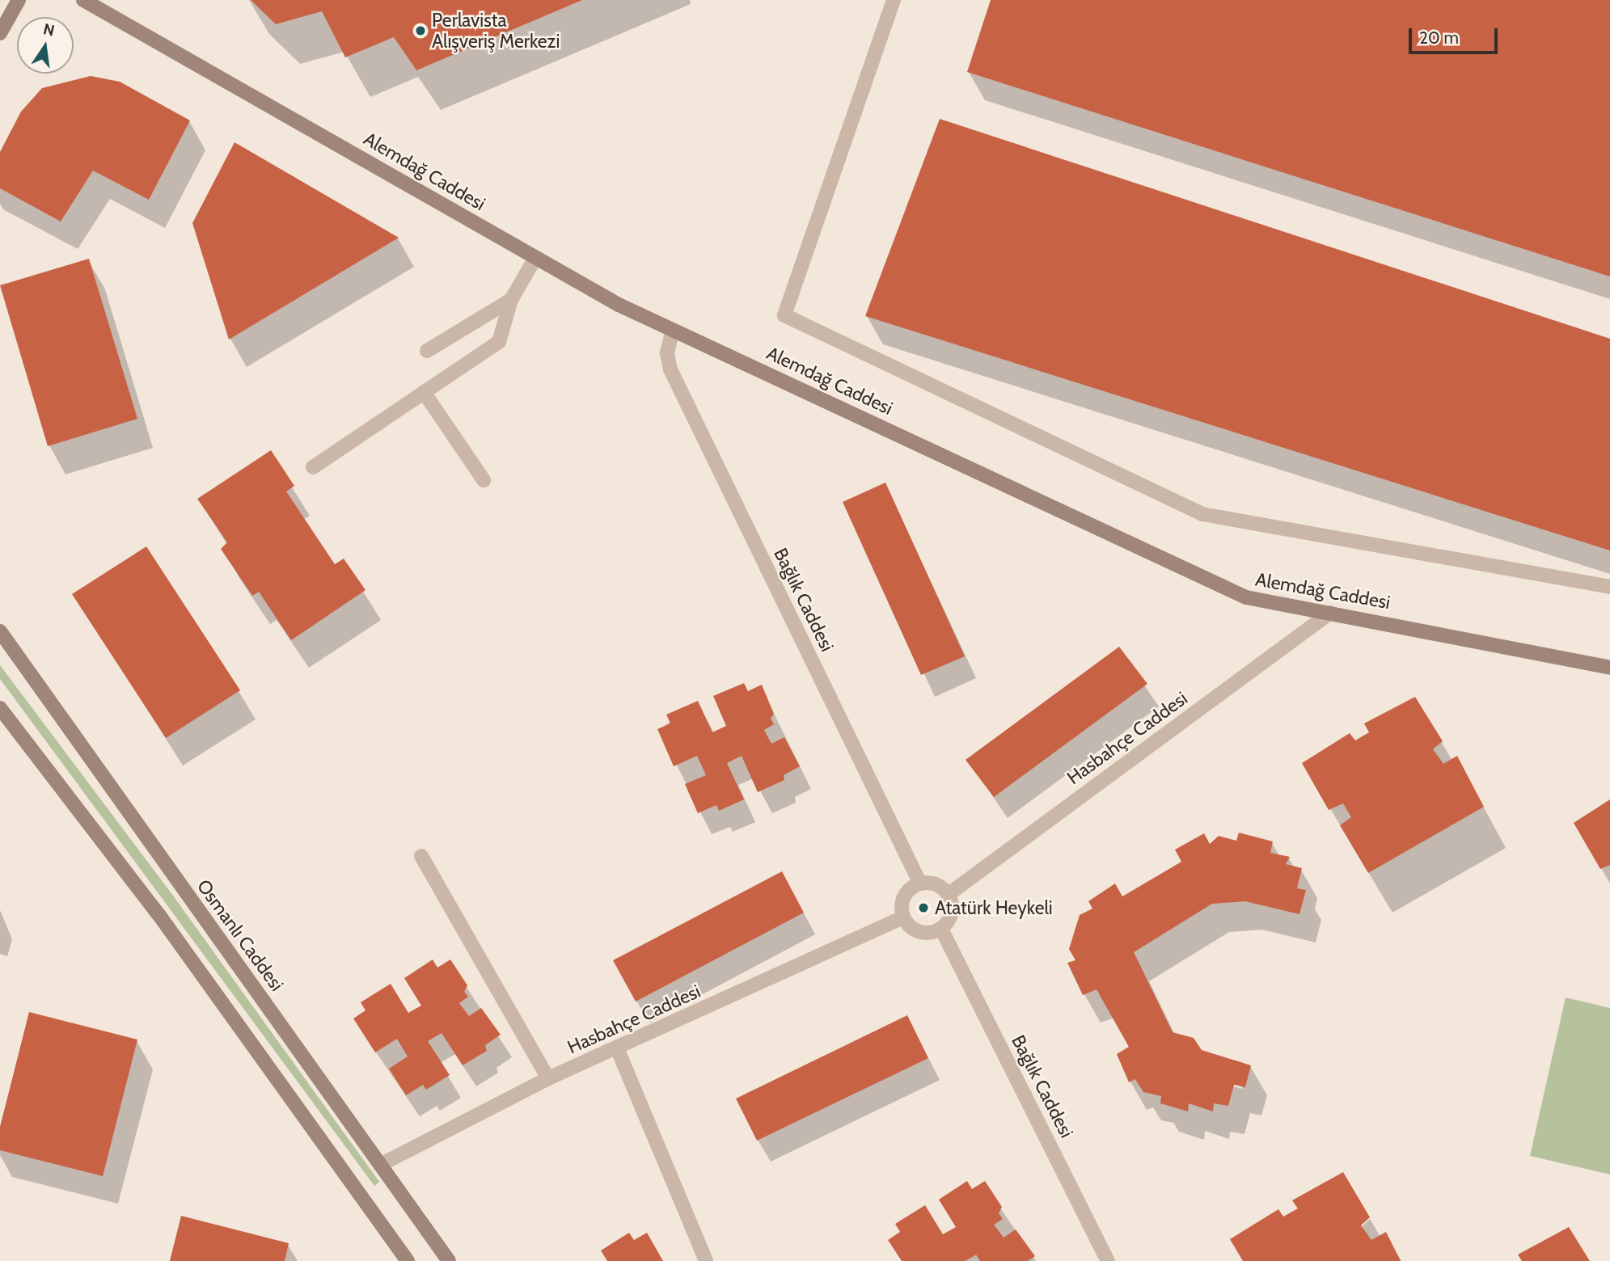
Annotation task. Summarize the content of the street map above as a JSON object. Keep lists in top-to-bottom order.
{
  "streets": {
    "main road": ["Alemdağ Caddesi", "Osmanlı Caddesi"],
    "street": ["Bağlık Caddesi", "Hasbahçe Caddesi"]
  },
  "crossings": [
    ["Alemdağ Caddesi", "Bağlık Caddesi"],
    ["Alemdağ Caddesi", "Hasbahçe Caddesi"],
    ["Bağlık Caddesi", "Hasbahçe Caddesi"]
  ],
  "places": ["Perlavista Alışveriş Merkezi", "Atatürk Heykeli"],
  "scale_bar": "20 m",
  "north": "top"
}
